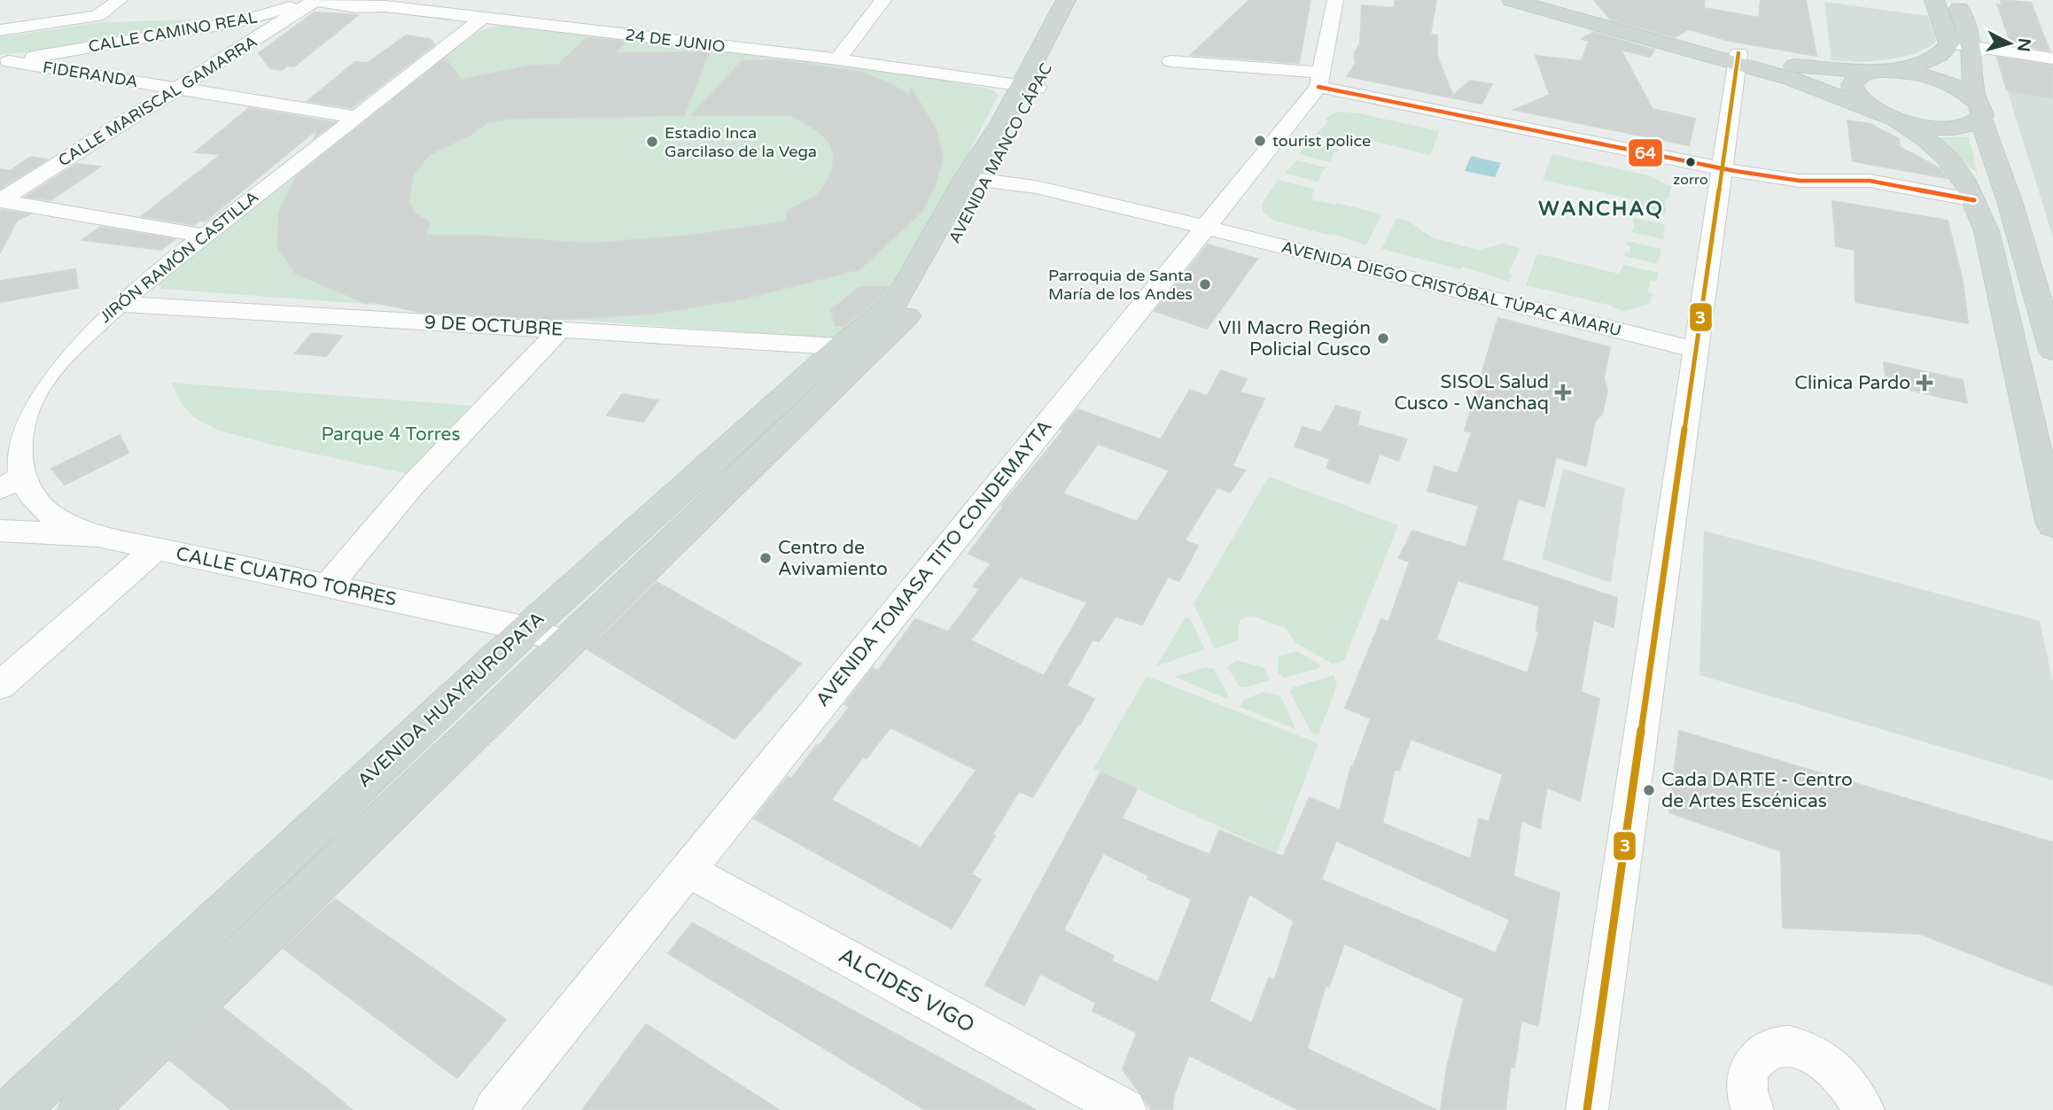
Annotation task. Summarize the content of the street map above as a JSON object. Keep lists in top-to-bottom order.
{
  "streets": {
    "main road": ["AVENIDA MANCO CÁPAC", "AVENIDA HUAYRUROPATA"],
    "street": [
      "CALLE CAMINO REAL",
      "24 DE JUNIO",
      "FIDERANDA",
      "CALLE MARISCAL GAMARRA",
      "JIRÓN RAMÓN CASTILLA",
      "AVENIDA DIEGO CRISTÓBAL TÚPAC AMARU",
      "9 DE OCTUBRE",
      "AVENIDA TOMASA TITO CONDEMAYTA",
      "CALLE CUATRO TORRES",
      "ALCIDES VIGO"
    ]
  },
  "crossings": [
    ["CALLE CAMINO REAL", "24 DE JUNIO"],
    ["CALLE CAMINO REAL", "FIDERANDA"],
    ["CALLE CAMINO REAL", "CALLE MARISCAL GAMARRA"],
    ["24 DE JUNIO", "CALLE MARISCAL GAMARRA"],
    ["24 DE JUNIO", "AVENIDA MANCO CÁPAC"],
    ["24 DE JUNIO", "JIRÓN RAMÓN CASTILLA"],
    ["FIDERANDA", "CALLE MARISCAL GAMARRA"],
    ["FIDERANDA", "JIRÓN RAMÓN CASTILLA"],
    ["AVENIDA MANCO CÁPAC", "AVENIDA DIEGO CRISTÓBAL TÚPAC AMARU"],
    ["AVENIDA MANCO CÁPAC", "AVENIDA HUAYRUROPATA"],
    ["JIRÓN RAMÓN CASTILLA", "9 DE OCTUBRE"],
    ["JIRÓN RAMÓN CASTILLA", "CALLE CUATRO TORRES"],
    ["AVENIDA DIEGO CRISTÓBAL TÚPAC AMARU", "AVENIDA TOMASA TITO CONDEMAYTA"],
    ["9 DE OCTUBRE", "AVENIDA HUAYRUROPATA"],
    ["AVENIDA TOMASA TITO CONDEMAYTA", "ALCIDES VIGO"],
    ["CALLE CUATRO TORRES", "AVENIDA HUAYRUROPATA"]
  ],
  "districts": ["WANCHAQ"],
  "parks": ["Parque 4 Torres"],
  "places": {
    "other": [
      "tourist police",
      "Estadio Inca Garcilaso de la Vega",
      "zorro",
      "Parroquia de Santa María de los Andes",
      "VII Macro Región Policial Cusco",
      "Centro de Avivamiento",
      "Cada DARTE - Centro de Artes Escénicas"
    ],
    "health": ["Clinica Pardo", "SISOL Salud Cusco - Wanchaq"]
  },
  "lines": ["transit line 3", "transit line 64"],
  "north": "right"
}
